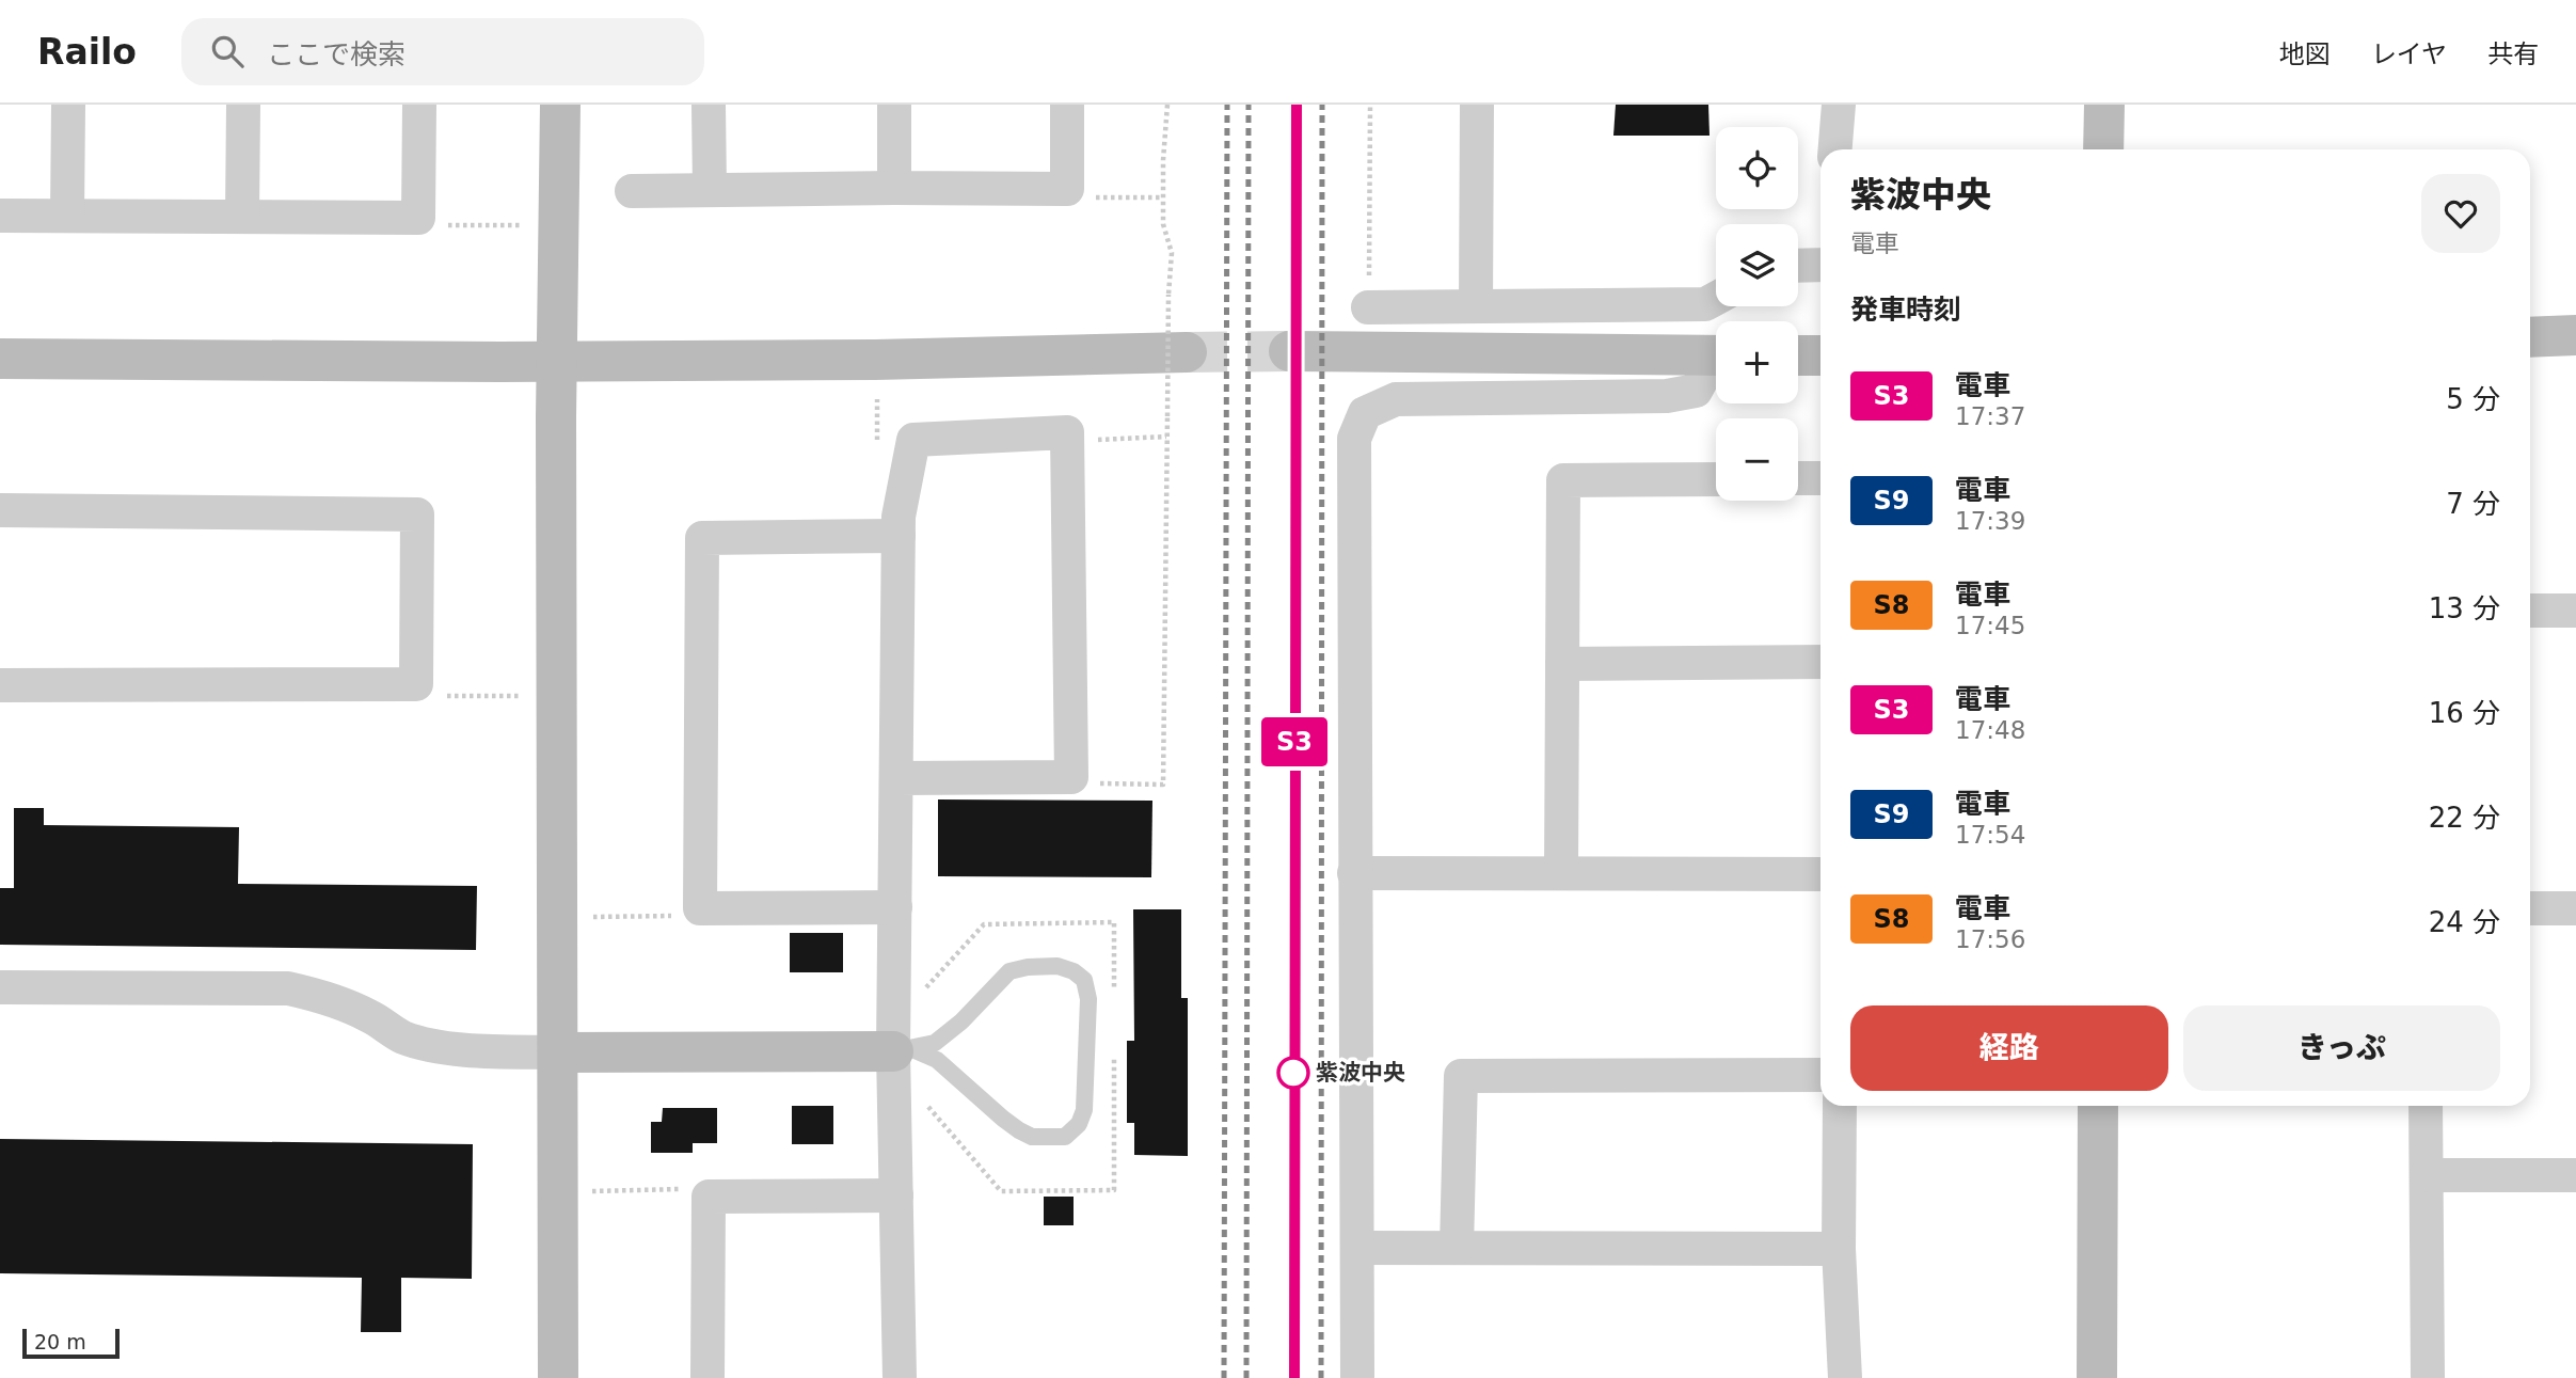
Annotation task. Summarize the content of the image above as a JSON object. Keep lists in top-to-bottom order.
{
  "places": ["紫波中央"],
  "scale_bar": "20 m",
  "page": {
    "header": "Railo",
    "search": "ここで検索",
    "nav": ["地図", "レイヤ", "共有"],
    "on_map": "S3",
    "map_buttons": ["+", "−"],
    "heading": [
      ["紫波中央", "電車"],
      "発車時刻"
    ],
    "list": [
      {
        "mark": "S3",
        "name": "電車",
        "note": "17:37",
        "value": "5 分"
      },
      {
        "mark": "S9",
        "name": "電車",
        "note": "17:39",
        "value": "7 分"
      },
      {
        "mark": "S8",
        "name": "電車",
        "note": "17:45",
        "value": "13 分"
      },
      {
        "mark": "S3",
        "name": "電車",
        "note": "17:48",
        "value": "16 分"
      },
      {
        "mark": "S9",
        "name": "電車",
        "note": "17:54",
        "value": "22 分"
      },
      {
        "mark": "S8",
        "name": "電車",
        "note": "17:56",
        "value": "24 分"
      }
    ],
    "buttons": ["経路", "きっぷ"],
    "scale": "20 m"
  }
}
